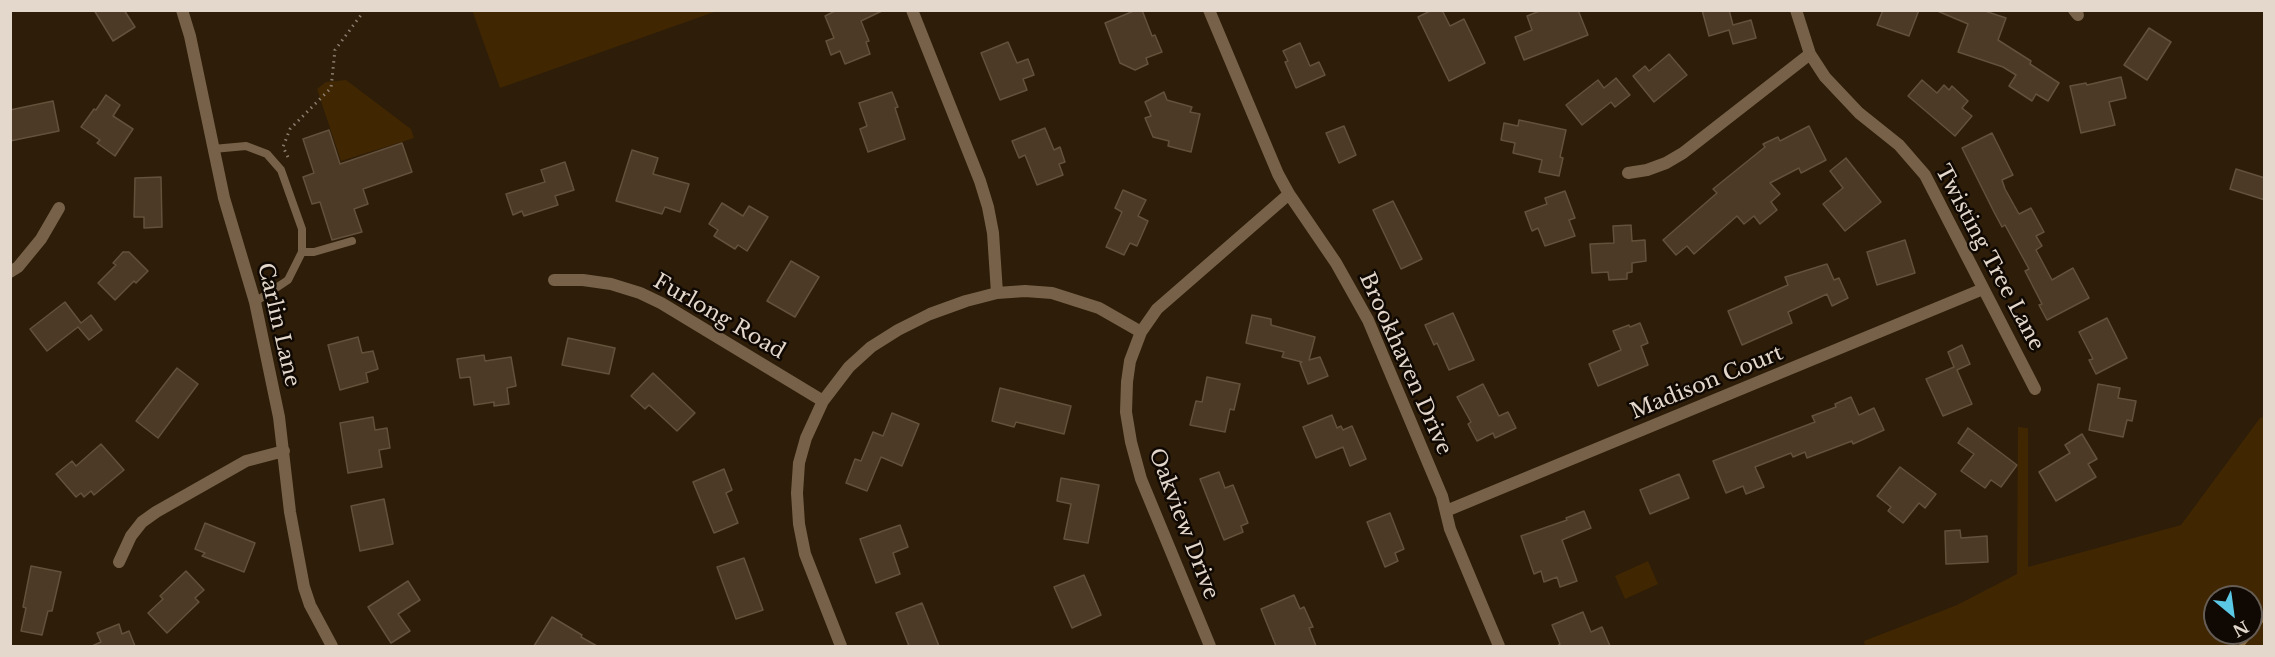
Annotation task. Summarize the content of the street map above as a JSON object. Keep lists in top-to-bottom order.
{
  "streets": {
    "street": [
      "Twisting Tree Lane",
      "Furlong Road",
      "Carlin Lane",
      "Brookhaven Drive",
      "Madison Court",
      "Oakview Drive"
    ]
  },
  "crossings": [
    ["Twisting Tree Lane", "Madison Court"],
    ["Brookhaven Drive", "Madison Court"],
    ["Brookhaven Drive", "Oakview Drive"]
  ],
  "north": "bottom right"
}
